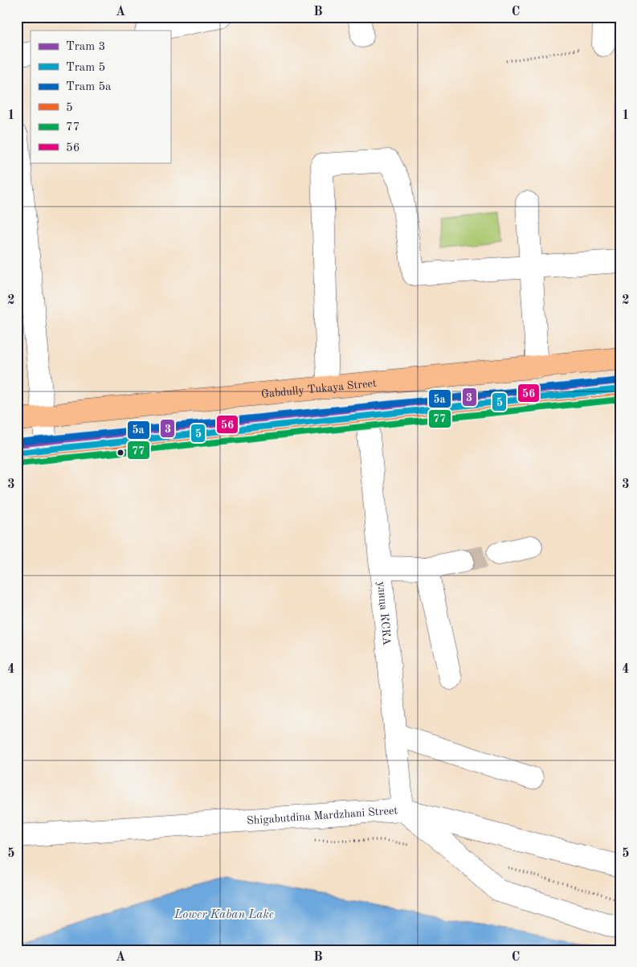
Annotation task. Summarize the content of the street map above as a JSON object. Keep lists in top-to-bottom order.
{
  "streets": {
    "main road": ["Gabdully Tukaya Street"],
    "street": ["улица КСКА", "Shigabutdina Mardzhani Street"]
  },
  "crossings": [
    ["улица КСКА", "Shigabutdina Mardzhani Street"]
  ],
  "water": ["Lower Kaban Lake"],
  "lines": [
    "tram line 5а",
    "tram line 3",
    "transit line 56",
    "tram line 5",
    "transit line 5",
    "transit line 77"
  ],
  "legend": [
    "Tram 3",
    "Tram 5",
    "Tram 5а",
    "5",
    "77",
    "56"
  ],
  "grid": {
    "columns": ["A", "B", "C"],
    "rows": [
      "1",
      "2",
      "3",
      "4",
      "5"
    ]
  }
}
